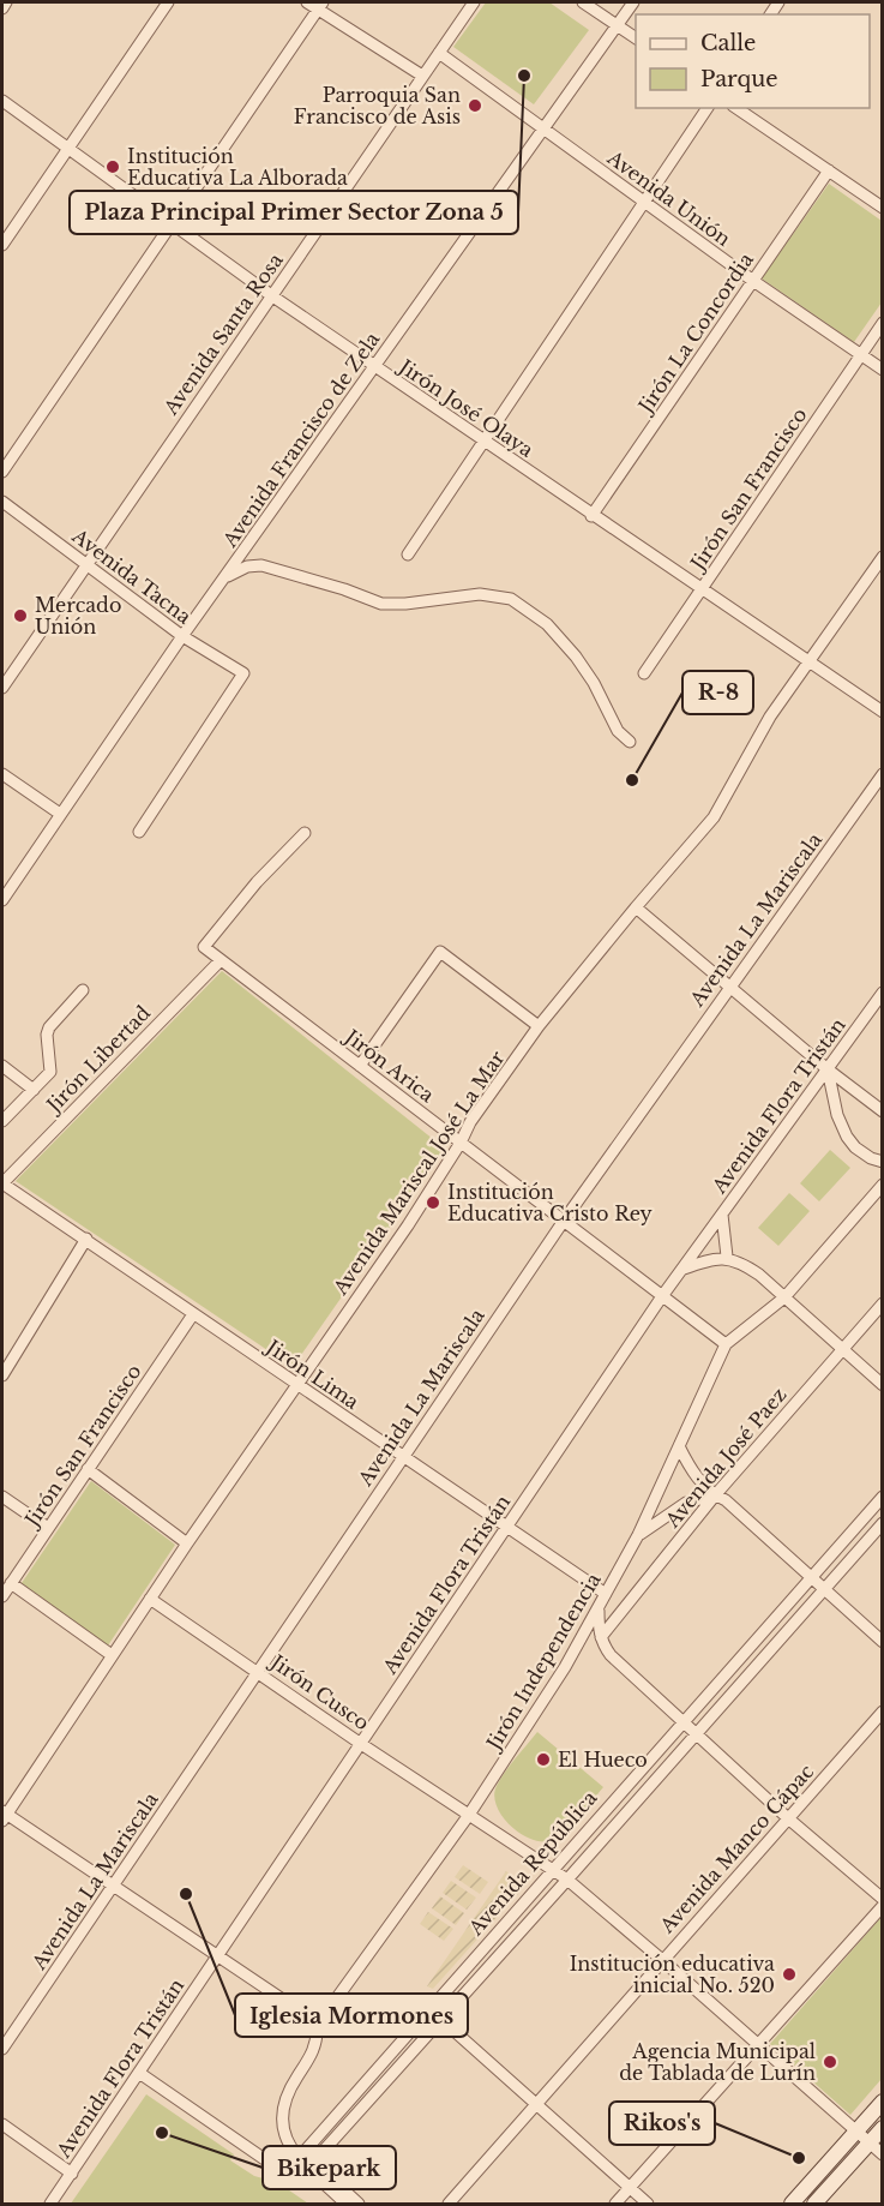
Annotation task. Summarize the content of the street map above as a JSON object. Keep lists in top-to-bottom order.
{
  "streets": {
    "street": [
      "Avenida Unión",
      "Jirón La Concordia",
      "Avenida Santa Rosa",
      "Jirón José Olaya",
      "Avenida Francisco de Zela",
      "Jirón San Francisco",
      "Avenida Tacna",
      "Avenida La Mariscala",
      "Jirón Libertad",
      "Jirón Arica",
      "Avenida Flora Tristán",
      "Avenida Mariscal José La Mar",
      "Jirón Lima",
      "Avenida José Paez",
      "Jirón Independencia",
      "Jirón Cusco",
      "Avenida Manco Cápac",
      "Avenida República"
    ]
  },
  "crossings": [
    ["Avenida Unión", "Jirón La Concordia"],
    ["Avenida Unión", "Avenida Santa Rosa"],
    ["Avenida Unión", "Avenida Francisco de Zela"],
    ["Avenida Unión", "Jirón San Francisco"],
    ["Jirón La Concordia", "Jirón José Olaya"],
    ["Avenida Santa Rosa", "Jirón José Olaya"],
    ["Avenida Santa Rosa", "Avenida Tacna"],
    ["Jirón José Olaya", "Avenida Francisco de Zela"],
    ["Jirón José Olaya", "Jirón San Francisco"],
    ["Jirón José Olaya", "Avenida Mariscal José La Mar"],
    ["Avenida Francisco de Zela", "Avenida Tacna"],
    ["Jirón San Francisco", "Jirón Lima"],
    ["Avenida La Mariscala", "Jirón Arica"],
    ["Avenida La Mariscala", "Jirón Lima"],
    ["Avenida La Mariscala", "Jirón Cusco"],
    ["Jirón Libertad", "Jirón Arica"],
    ["Jirón Libertad", "Jirón Lima"],
    ["Jirón Arica", "Avenida Flora Tristán"],
    ["Jirón Arica", "Avenida Mariscal José La Mar"],
    ["Jirón Arica", "Jirón Independencia"],
    ["Avenida Flora Tristán", "Jirón Lima"],
    ["Avenida Flora Tristán", "Jirón Cusco"],
    ["Avenida Mariscal José La Mar", "Jirón Lima"],
    ["Avenida Mariscal José La Mar", "Jirón Cusco"],
    ["Jirón Lima", "Jirón Independencia"],
    ["Jirón Independencia", "Jirón Cusco"],
    ["Jirón Independencia", "Avenida República"],
    ["Jirón Cusco", "Avenida Manco Cápac"],
    ["Jirón Cusco", "Avenida República"]
  ],
  "places": [
    "Plaza Principal Primer Sector Zona 5",
    "Parroquia San Francisco de Asis",
    "Institución Educativa La Alborada",
    "Mercado Unión",
    "R-8",
    "Institución Educativa Cristo Rey",
    "El Hueco",
    "Iglesia Mormones",
    "Institución educativa inicial No. 520",
    "Agencia Municipal de Tablada de Lurín",
    "Bikepark",
    "Rikos's"
  ],
  "legend": ["Calle", "Parque"]
}
